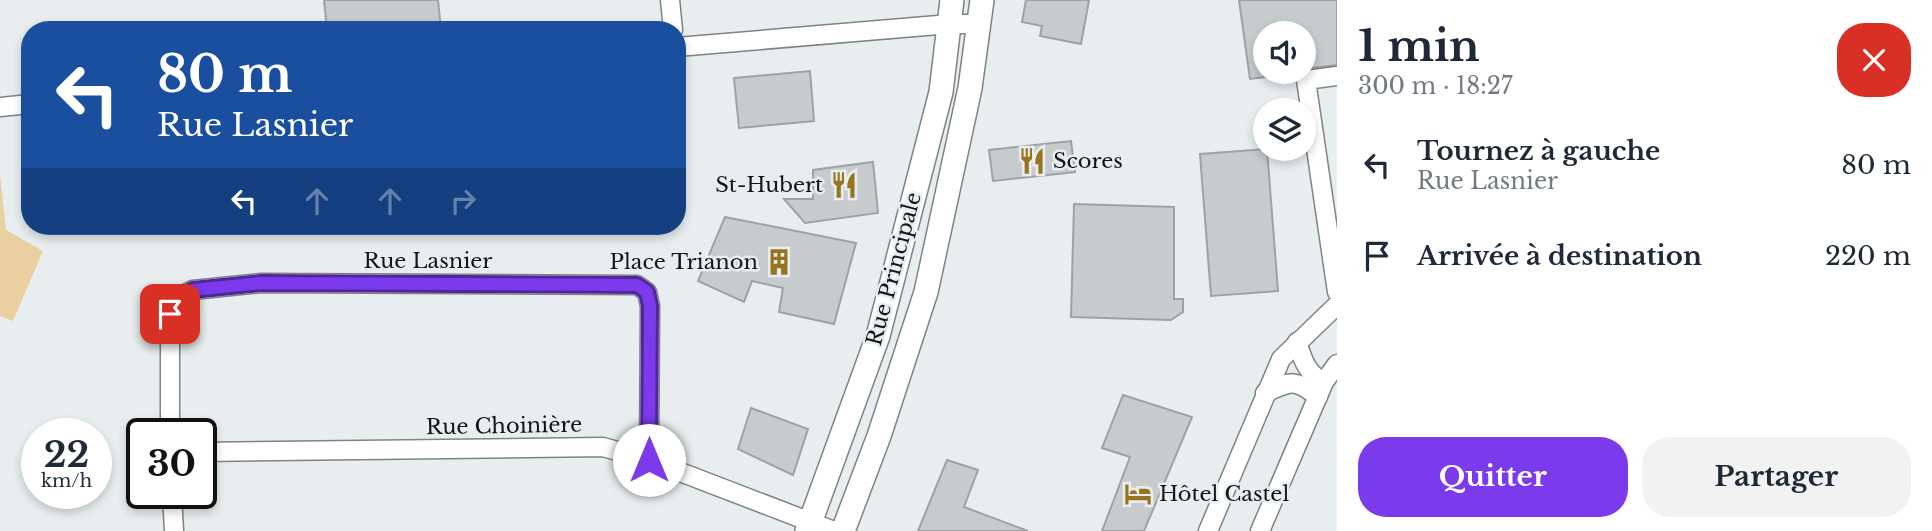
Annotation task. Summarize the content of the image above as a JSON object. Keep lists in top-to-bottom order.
{
  "streets": {
    "main road": ["Rue Principale"],
    "street": ["Rue Lasnier", "Rue Choinière"]
  },
  "crossings": [
    ["Rue Lasnier", "Rue Choinière"],
    ["Rue Principale", "Rue Choinière"]
  ],
  "places": {
    "restaurant": ["Scores", "St-Hubert"],
    "building": ["Place Trianon"],
    "hotel": ["Hôtel Castel"]
  },
  "page": {
    "heading": ["1 min", "300 m · 18:27"],
    "turn": ["80 m", "Rue Lasnier"],
    "list": [
      {
        "name": "Tournez à gauche",
        "note": "Rue Lasnier",
        "value": "80 m"
      },
      {
        "name": "Arrivée à destination",
        "value": "220 m"
      }
    ],
    "speed": "22 km/h",
    "limit": "30",
    "buttons": ["Quitter", "Partager"]
  }
}
